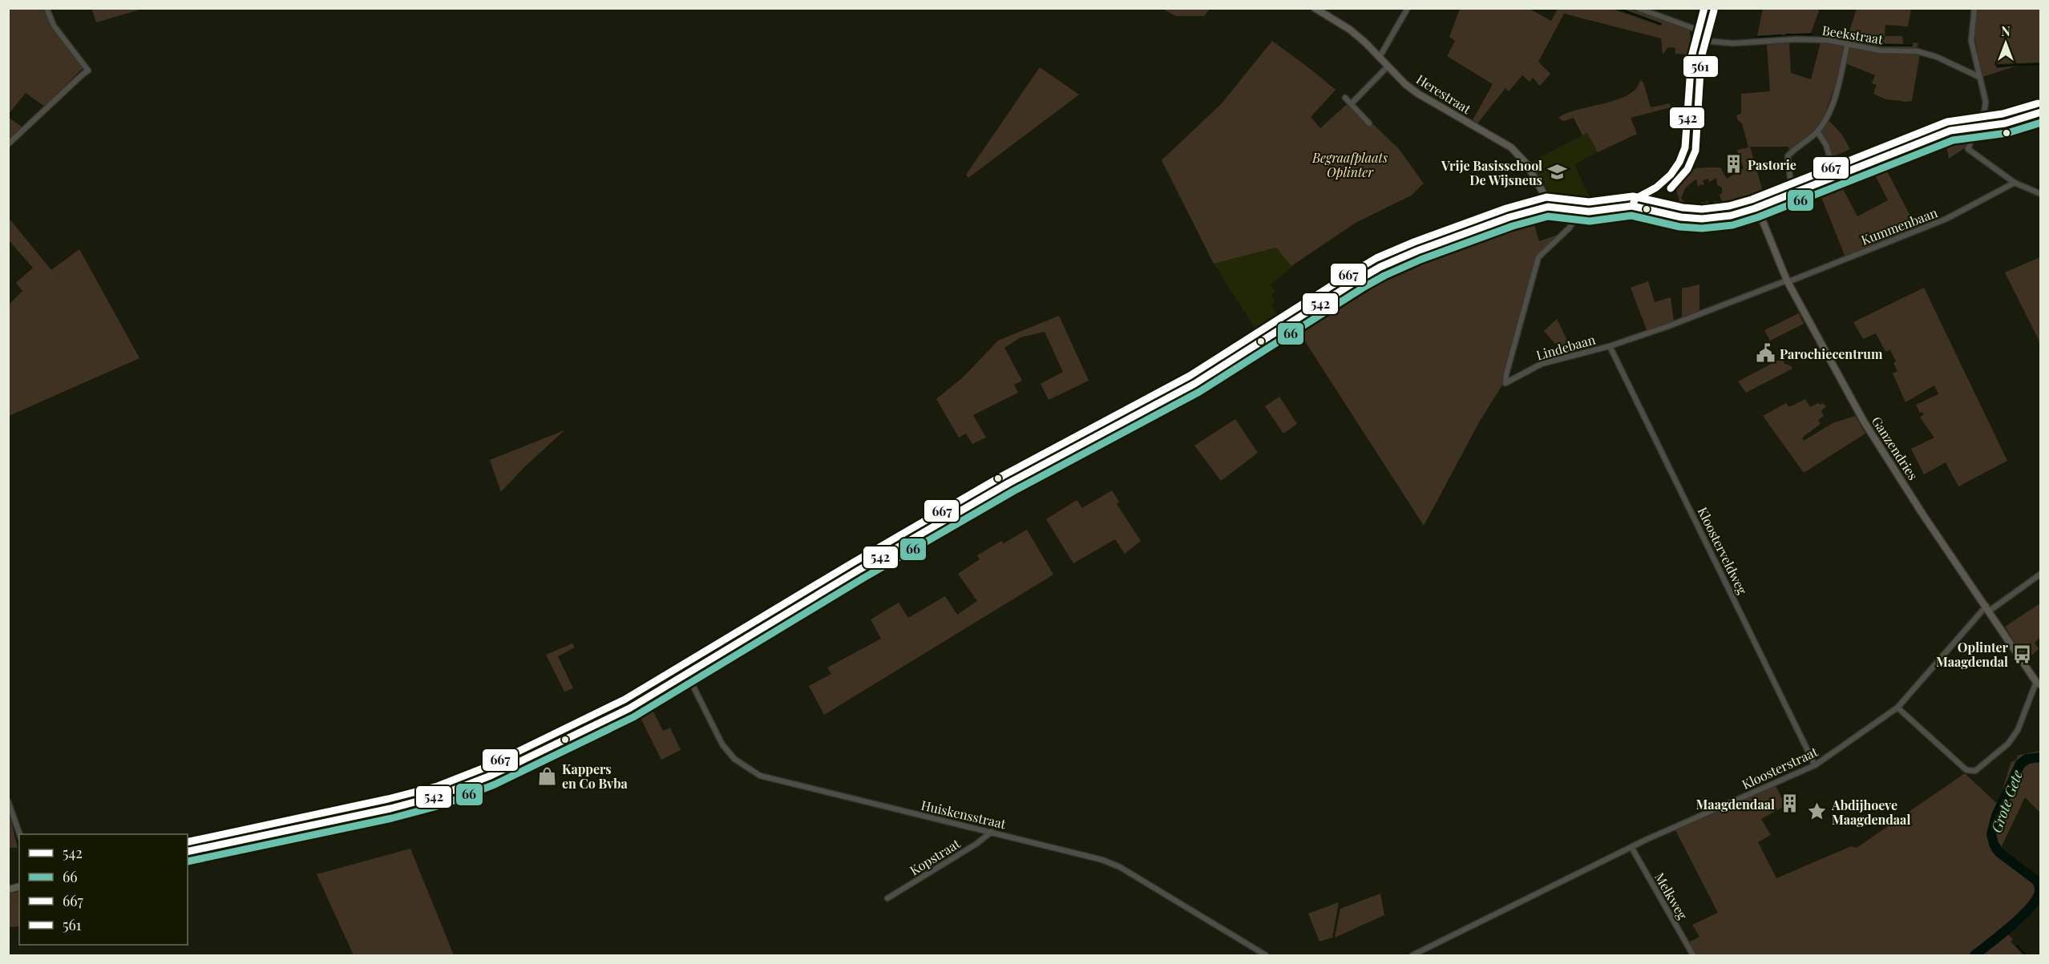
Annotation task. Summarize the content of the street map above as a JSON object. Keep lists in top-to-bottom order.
{
  "streets": {
    "street": [
      "Beekstraat",
      "Herestraat",
      "Kummenbaan",
      "Lindebaan",
      "Ganzendries",
      "Kloosterveldweg",
      "Kloosterstraat",
      "Huiskensstraat",
      "Kopstraat",
      "Melkweg"
    ]
  },
  "crossings": [
    ["Kummenbaan", "Lindebaan"],
    ["Kummenbaan", "Ganzendries"],
    ["Lindebaan", "Ganzendries"],
    ["Lindebaan", "Kloosterveldweg"],
    ["Ganzendries", "Kloosterstraat"],
    ["Kloosterveldweg", "Kloosterstraat"],
    ["Kloosterstraat", "Melkweg"],
    ["Huiskensstraat", "Kopstraat"]
  ],
  "water": ["Grote Gete"],
  "parks": ["Begraafplaats Oplinter"],
  "places": {
    "building": ["Pastorie", "Maagdendaal"],
    "school or university": ["Vrije Basisschool De Wijsneus"],
    "public building": ["Parochiecentrum"],
    "bus stop": ["Oplinter Maagdendal"],
    "shop": ["Kappers en Co Bvba"],
    "place": ["Abdijhoeve Maagdendaal"]
  },
  "lines": [
    "transit line 542",
    "transit line 561",
    "transit line 667",
    "transit line 66"
  ],
  "legend": [
    "542",
    "66",
    "667",
    "561"
  ],
  "north": "top"
}
